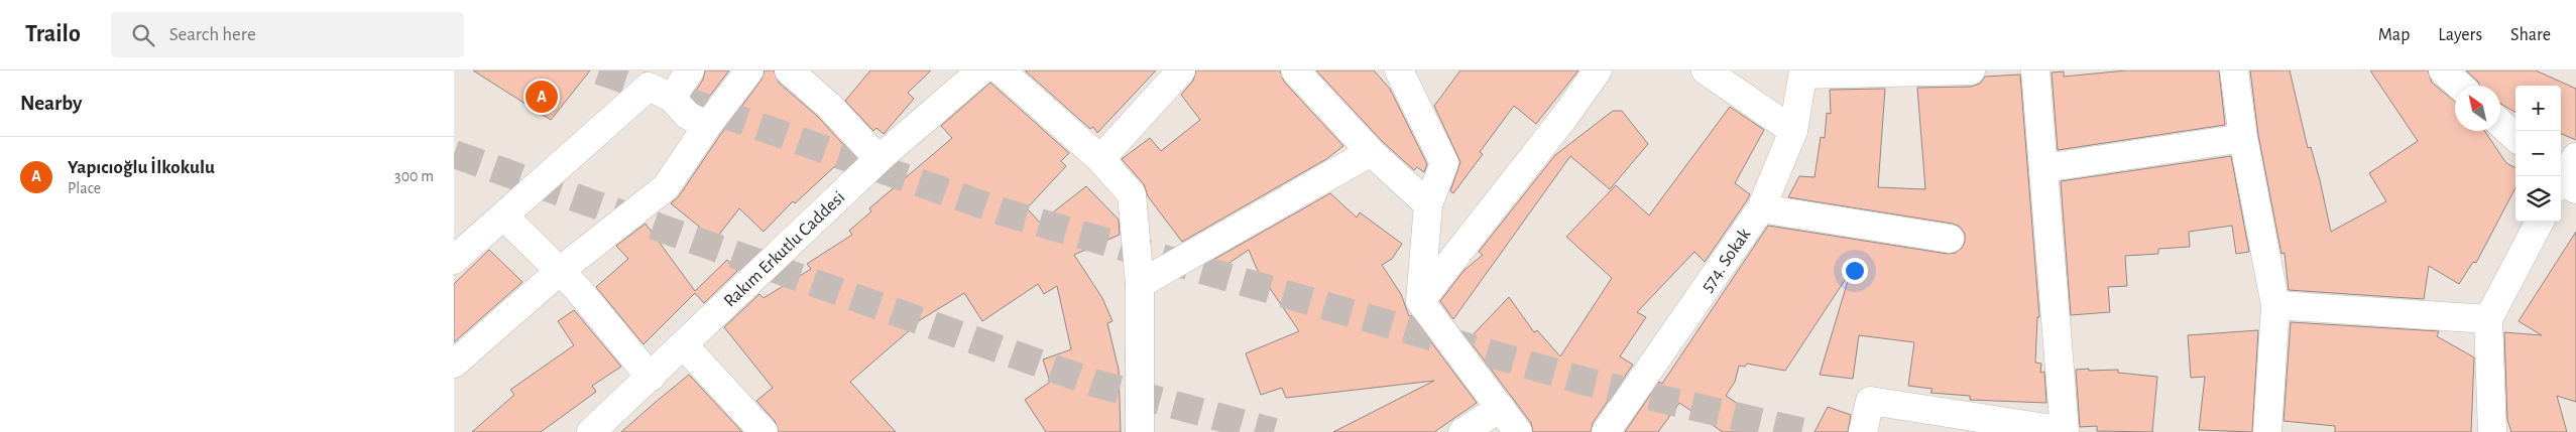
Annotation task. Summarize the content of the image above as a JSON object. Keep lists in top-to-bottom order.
{
  "streets": {
    "street": ["Rakım Erkutlu Caddesi", "574. Sokak"]
  },
  "north": "top left",
  "page": {
    "header": "Trailo",
    "search": "Search here",
    "nav": ["Map", "Layers", "Share"],
    "heading": "Nearby",
    "pins": "A",
    "map_buttons": ["+", "−"],
    "list": [
      {
        "mark": "A",
        "name": "Yapıcıoğlu İlkokulu",
        "note": "Place",
        "value": "300 m"
      }
    ]
  }
}
